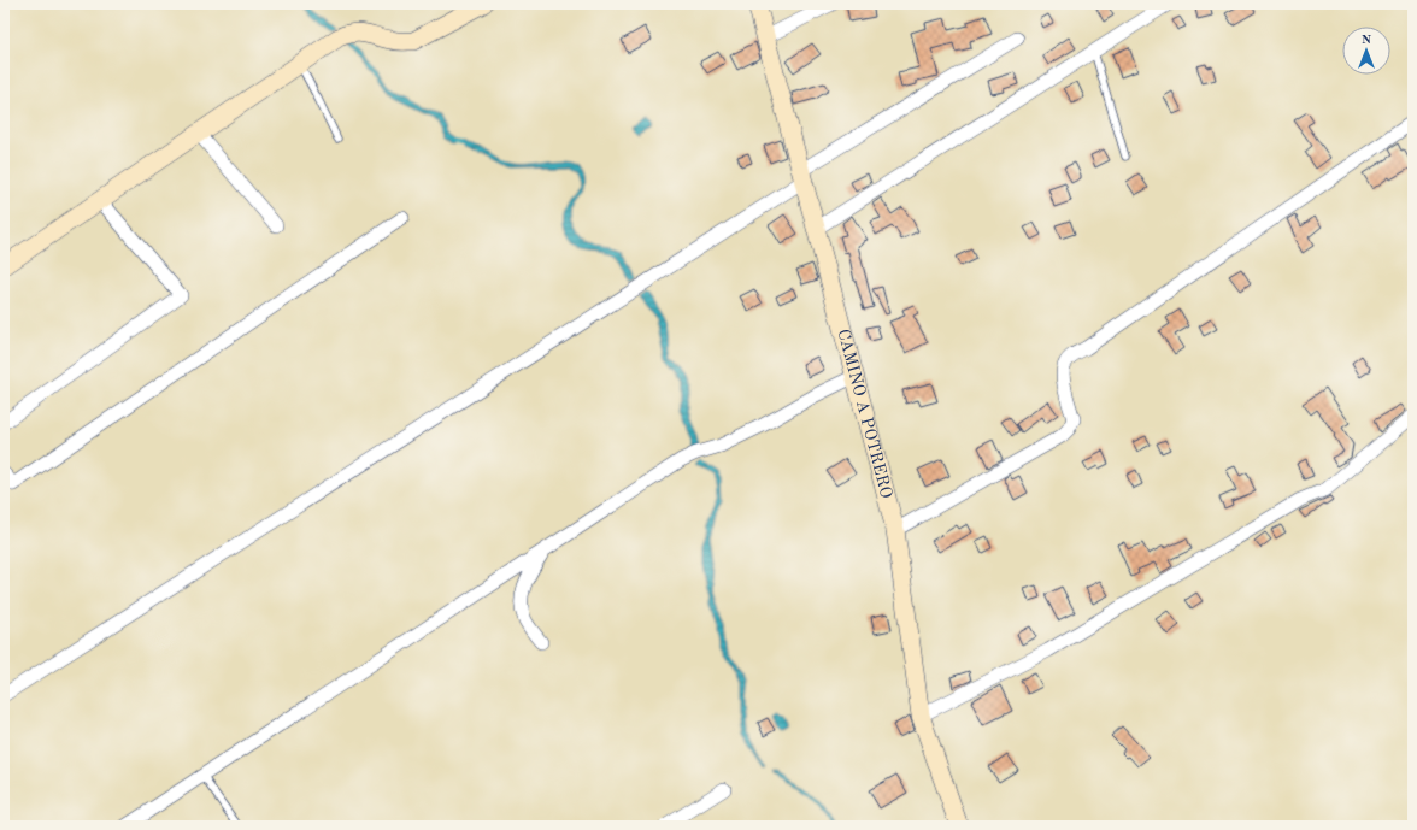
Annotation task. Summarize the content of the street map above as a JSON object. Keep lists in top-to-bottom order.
{
  "streets": {
    "street": ["CAMINO A POTRERO"]
  },
  "north": "top"
}
